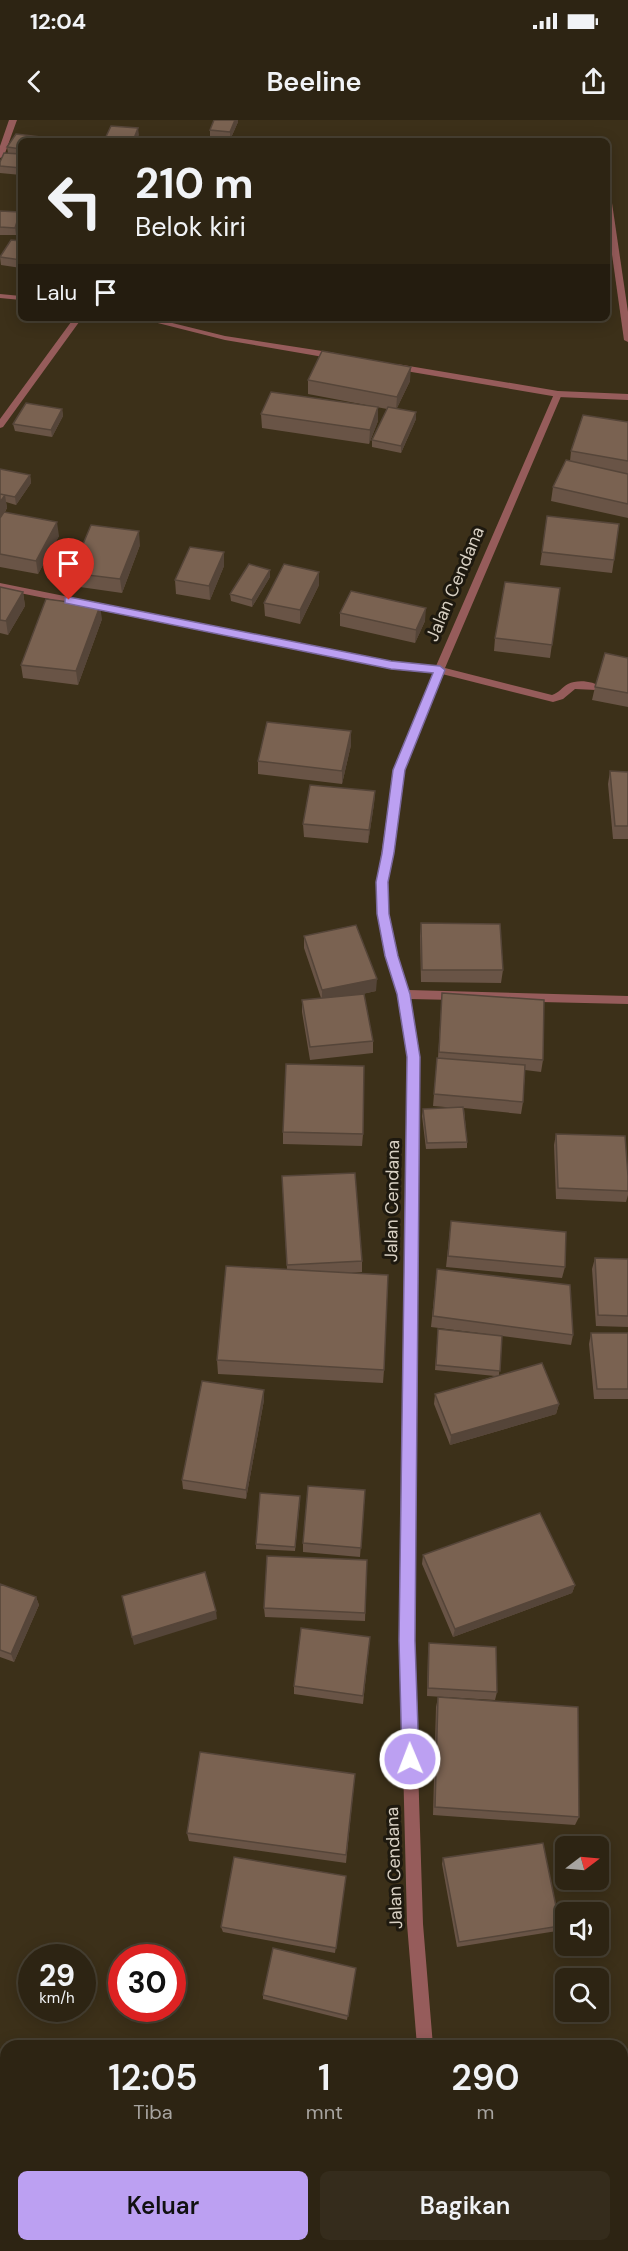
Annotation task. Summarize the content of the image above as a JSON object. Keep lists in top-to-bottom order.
{
  "streets": {
    "street": ["Jalan Cendana"]
  },
  "north": "right",
  "page": {
    "status": "12:04",
    "header": "Beeline",
    "turn": ["210 m", "Belok kiri"],
    "then": "Lalu",
    "speed": "29 km/h",
    "limit": "30",
    "eta": [
      "12:05",
      "Tiba",
      "1",
      "mnt",
      "290",
      "m"
    ],
    "buttons": ["Keluar", "Bagikan"]
  }
}
